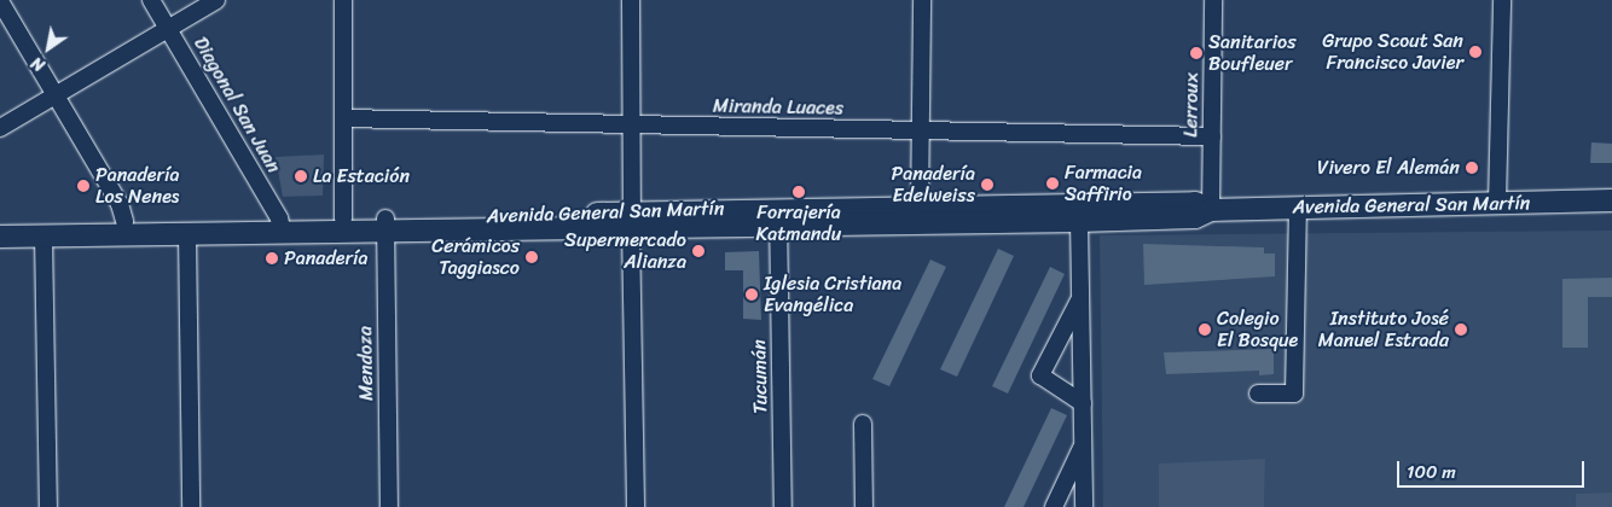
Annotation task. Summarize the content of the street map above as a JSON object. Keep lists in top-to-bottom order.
{
  "streets": {
    "main road": ["Avenida General San Martín"],
    "street": [
      "Diagonal San Juan",
      "Lerroux",
      "Miranda Luaces",
      "Mendoza",
      "Tucumán"
    ]
  },
  "crossings": [
    ["Diagonal San Juan", "Avenida General San Martín"],
    ["Lerroux", "Miranda Luaces"],
    ["Lerroux", "Avenida General San Martín"],
    ["Avenida General San Martín", "Mendoza"],
    ["Avenida General San Martín", "Tucumán"]
  ],
  "places": [
    "Grupo Scout San Francisco Javier",
    "Sanitarios Boufleuer",
    "Vivero El Alemán",
    "La Estación",
    "Farmacia Saffirio",
    "Panadería Edelweiss",
    "Panadería Los Nenes",
    "Forrajería Katmandu",
    "Supermercado Alianza",
    "Cerámicos Taggiasco",
    "Panadería",
    "Iglesia Cristiana Evangélica",
    "Colegio El Bosque",
    "Instituto José Manuel Estrada"
  ],
  "scale_bar": "100 m",
  "north": "bottom left"
}
